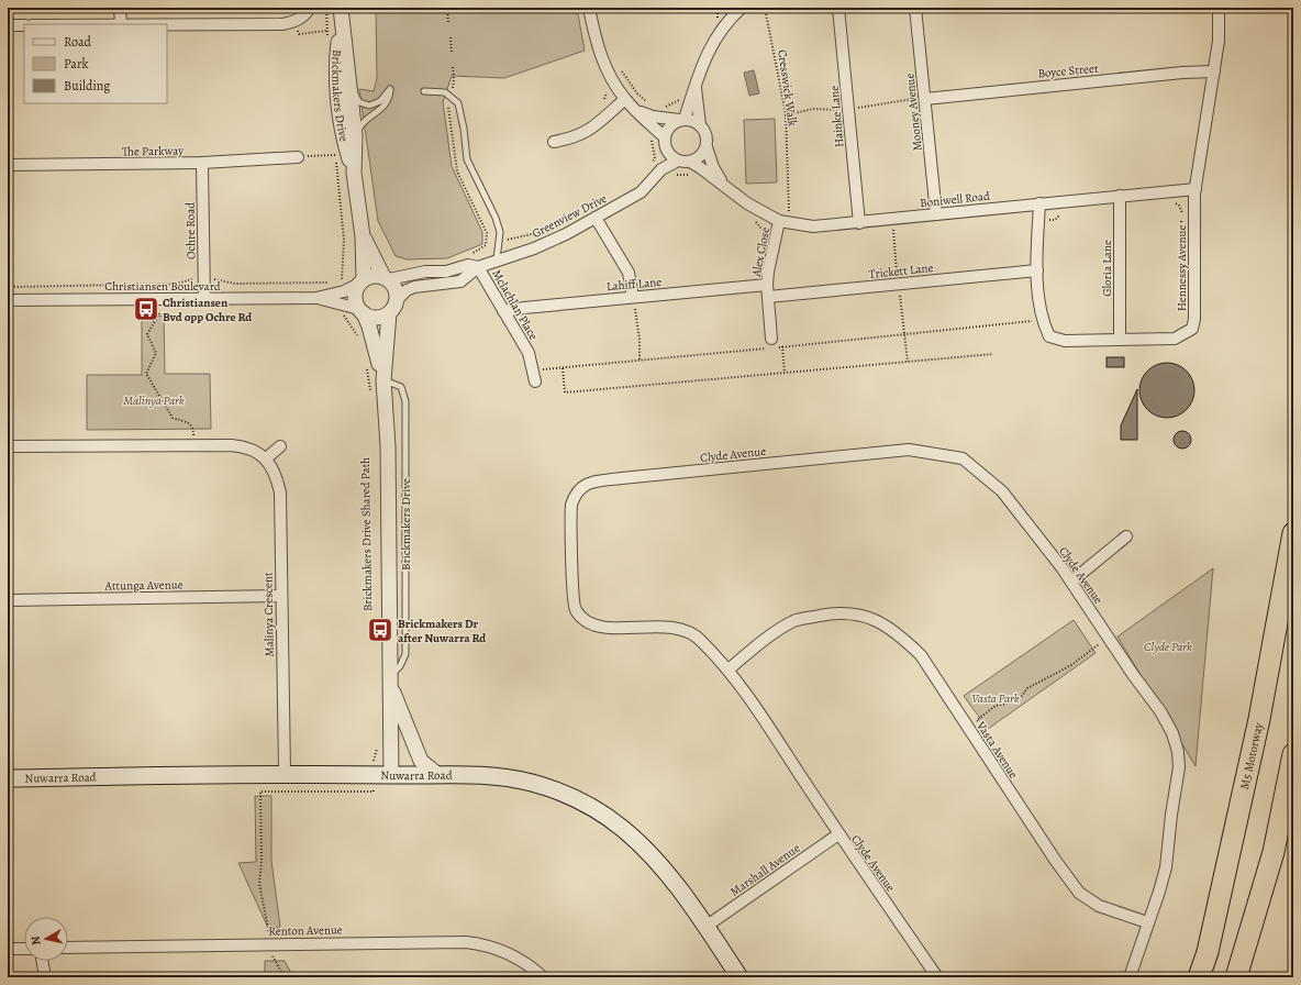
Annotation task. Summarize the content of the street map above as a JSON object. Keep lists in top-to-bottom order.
{
  "streets": {
    "highway": ["M5 Motorway"],
    "main road": ["Nuwarra Road"],
    "street": [
      "Boyce Street",
      "Brickmakers Drive",
      "Mooney Avenue",
      "Hainke Lane",
      "The Parkway",
      "Boniwell Road",
      "Greenview Drive",
      "Ochre Road",
      "Alex Close",
      "Gloria Lane",
      "Hennessy Avenue",
      "Trickett Lane",
      "Lahiff Lane",
      "Christiansen Boulevard",
      "Mclachlan Place",
      "Clyde Avenue",
      "Attunga Avenue",
      "Malinya Crescent",
      "Vasta Avenue",
      "Marshall Avenue",
      "Renton Avenue"
    ],
    "path": ["Cresswick Walk"]
  },
  "crossings": [
    ["Boyce Street", "Mooney Avenue"],
    ["Boyce Street", "Hennessy Avenue"],
    ["Cresswick Walk", "Boniwell Road"],
    ["Cresswick Walk", "Alex Close"],
    ["Brickmakers Drive", "Greenview Drive"],
    ["Brickmakers Drive", "Christiansen Boulevard"],
    ["Brickmakers Drive", "Nuwarra Road"],
    ["Mooney Avenue", "Boniwell Road"],
    ["Hainke Lane", "Boniwell Road"],
    ["The Parkway", "Ochre Road"],
    ["Boniwell Road", "Greenview Drive"],
    ["Boniwell Road", "Alex Close"],
    ["Boniwell Road", "Gloria Lane"],
    ["Boniwell Road", "Hennessy Avenue"],
    ["Greenview Drive", "Christiansen Boulevard"],
    ["Greenview Drive", "Mclachlan Place"],
    ["Ochre Road", "Christiansen Boulevard"],
    ["Alex Close", "Trickett Lane"],
    ["Alex Close", "Lahiff Lane"],
    ["Gloria Lane", "Hennessy Avenue"],
    ["Hennessy Avenue", "Trickett Lane"],
    ["Trickett Lane", "Lahiff Lane"],
    ["Lahiff Lane", "Mclachlan Place"],
    ["Clyde Avenue", "Vasta Avenue"],
    ["Clyde Avenue", "Marshall Avenue"],
    ["Attunga Avenue", "Malinya Crescent"],
    ["Malinya Crescent", "Nuwarra Road"],
    ["Nuwarra Road", "Marshall Avenue"]
  ],
  "parks": ["Malinya Park", "Clyde Park", "Vasta Park"],
  "places": {
    "bus stop": ["Christiansen Bvd opp Ochre Rd", "Brickmakers Dr after Nuwarra Rd"]
  },
  "legend": ["Road", "Park", "Building"],
  "north": "left"
}
